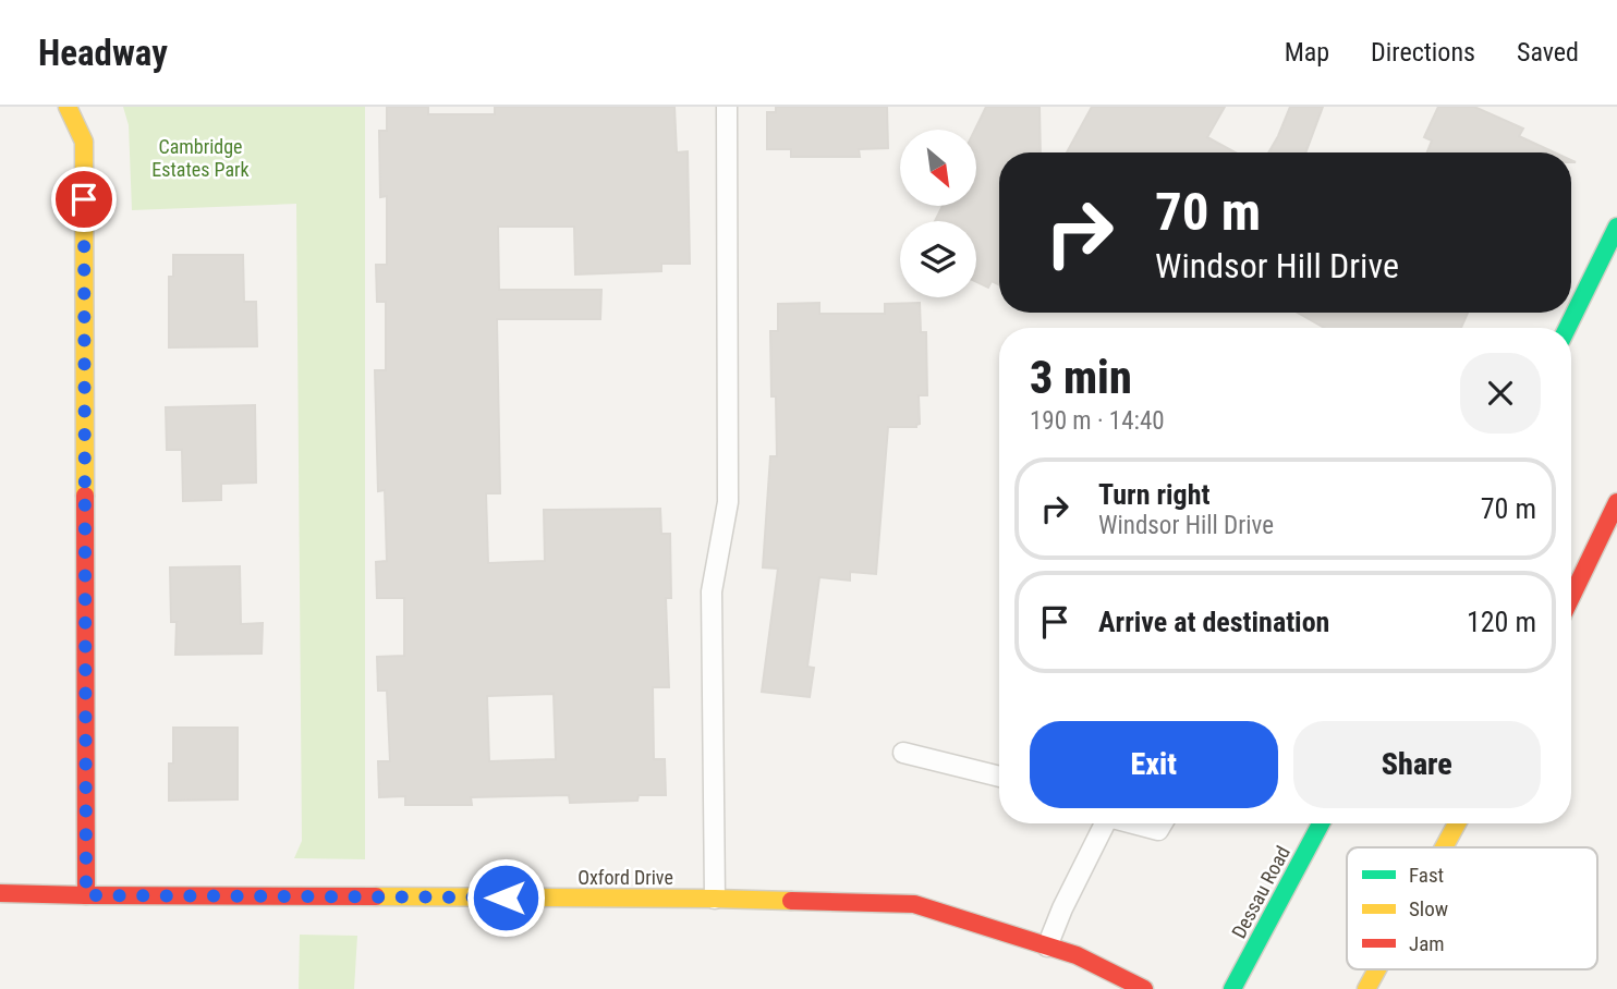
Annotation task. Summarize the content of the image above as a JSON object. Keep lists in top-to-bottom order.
{
  "streets": {
    "street": ["Oxford Drive", "Dessau Road"]
  },
  "parks": ["Cambridge Estates Park"],
  "legend": ["Fast", "Slow", "Jam"],
  "north": "bottom right",
  "page": {
    "header": "Headway",
    "nav": ["Map", "Directions", "Saved"],
    "turn": ["70 m", "Windsor Hill Drive"],
    "heading": ["3 min", "190 m · 14:40"],
    "list": [
      {
        "name": "Turn right",
        "note": "Windsor Hill Drive",
        "value": "70 m"
      },
      {
        "name": "Arrive at destination",
        "value": "120 m"
      }
    ],
    "buttons": ["Exit", "Share"]
  }
}
